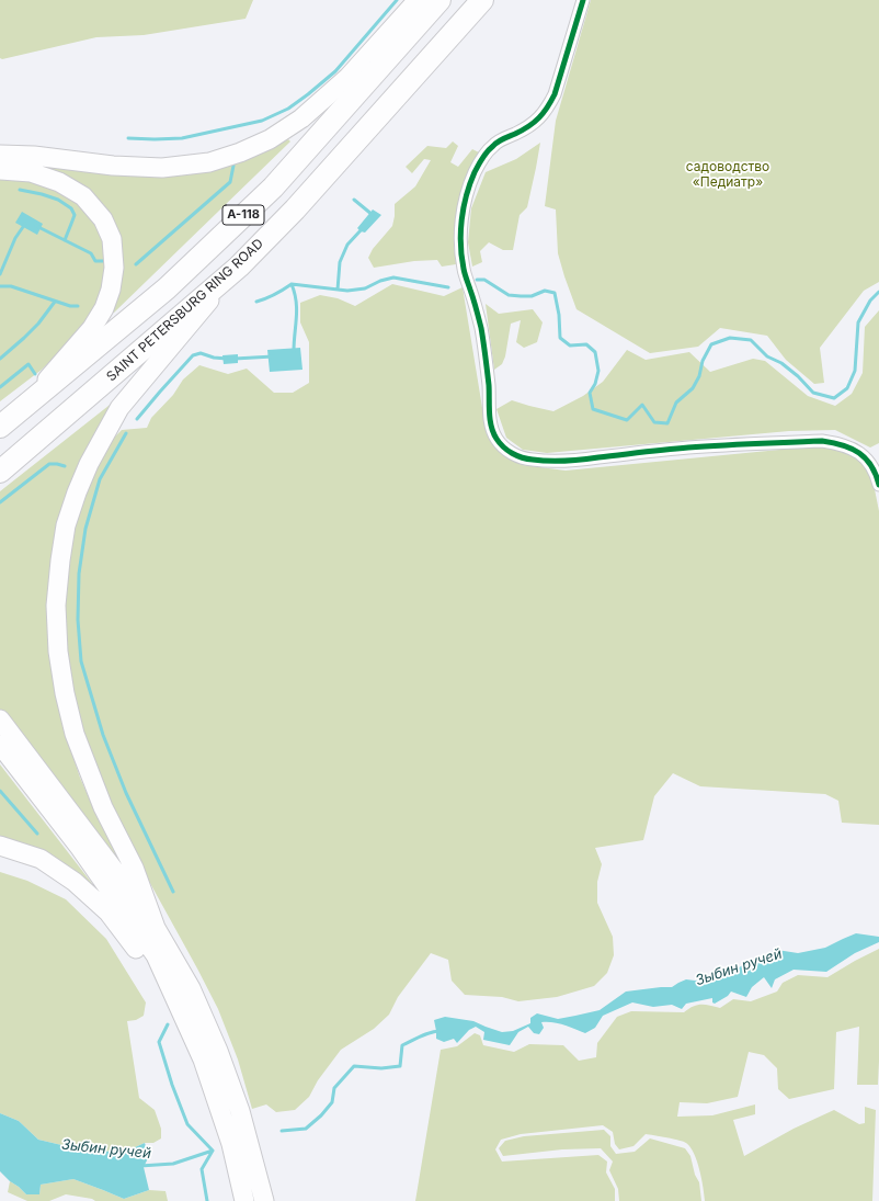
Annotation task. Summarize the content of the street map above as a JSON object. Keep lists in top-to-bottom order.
{
  "streets": {
    "highway": ["А-118", "SAINT PETERSBURG RING ROAD"]
  },
  "water": ["Зыбин ручей"],
  "parks": ["садоводство «Педиатр»"]
}
